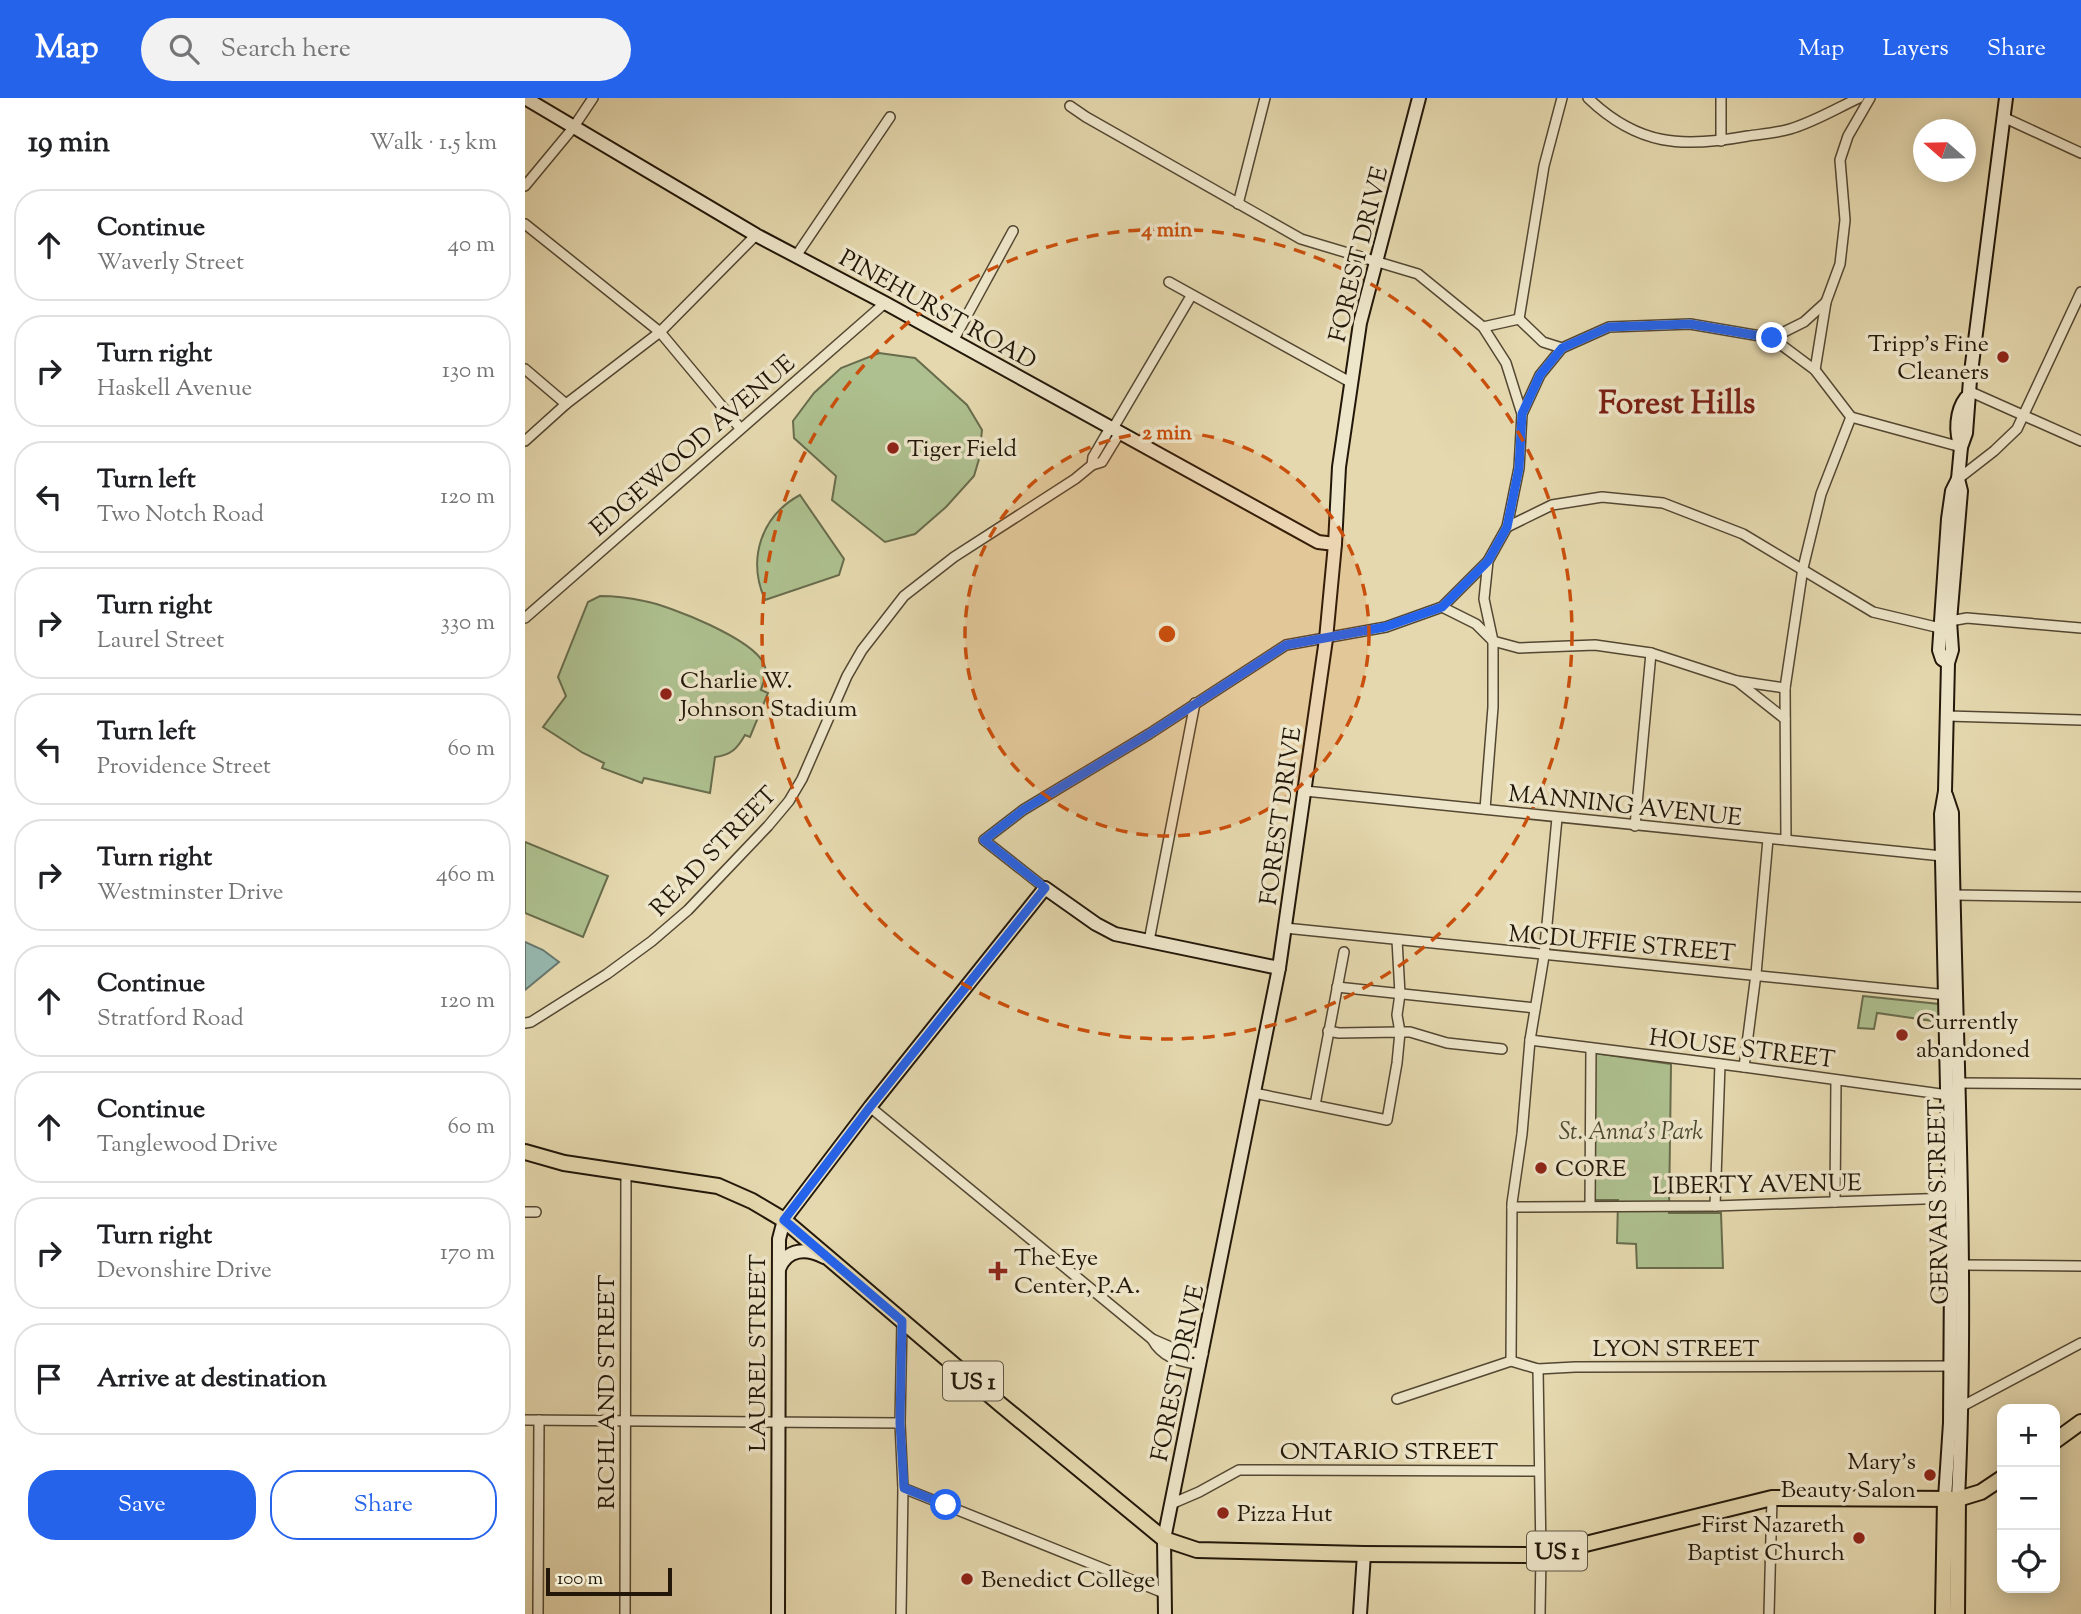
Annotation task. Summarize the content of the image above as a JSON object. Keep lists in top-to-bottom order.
{
  "streets": {
    "main road": [
      "FOREST DRIVE",
      "PINEHURST ROAD",
      "GERVAIS STREET",
      "LAUREL STREET",
      "US 1"
    ],
    "street": [
      "EDGEWOOD AVENUE",
      "MANNING AVENUE",
      "READ STREET",
      "MCDUFFIE STREET",
      "HOUSE STREET",
      "LIBERTY AVENUE",
      "LYON STREET",
      "RICHLAND STREET",
      "ONTARIO STREET"
    ]
  },
  "crossings": [
    ["FOREST DRIVE", "PINEHURST ROAD"],
    ["FOREST DRIVE", "MANNING AVENUE"],
    ["FOREST DRIVE", "MCDUFFIE STREET"],
    ["FOREST DRIVE", "US 1"],
    ["FOREST DRIVE", "ONTARIO STREET"],
    ["PINEHURST ROAD", "EDGEWOOD AVENUE"],
    ["PINEHURST ROAD", "READ STREET"],
    ["MANNING AVENUE", "GERVAIS STREET"],
    ["MCDUFFIE STREET", "GERVAIS STREET"],
    ["HOUSE STREET", "GERVAIS STREET"],
    ["LIBERTY AVENUE", "GERVAIS STREET"],
    ["GERVAIS STREET", "LYON STREET"],
    ["GERVAIS STREET", "US 1"],
    ["LAUREL STREET", "US 1"],
    ["US 1", "RICHLAND STREET"]
  ],
  "districts": ["Forest Hills"],
  "parks": ["St. Anna's Park"],
  "places": {
    "other": [
      "Tripp's Fine Cleaners",
      "Tiger Field",
      "Charlie W. Johnson Stadium",
      "Currently abandoned",
      "CORE",
      "Mary's Beauty Salon",
      "Pizza Hut",
      "First Nazareth Baptist Church",
      "Benedict College"
    ],
    "health": ["The Eye Center, P.A."]
  },
  "scale_bar": "100 m",
  "north": "left",
  "page": {
    "header": "Map",
    "search": "Search here",
    "nav": ["Map", "Layers", "Share"],
    "heading": ["19 min", "Walk · 1.5 km"],
    "list": [
      ["Continue", "Waverly Street", "40 m"],
      ["Turn right", "Haskell Avenue", "130 m"],
      ["Turn left", "Two Notch Road", "120 m"],
      ["Turn right", "Laurel Street", "330 m"],
      ["Turn left", "Providence Street", "60 m"],
      ["Turn right", "Westminster Drive", "460 m"],
      ["Continue", "Stratford Road", "120 m"],
      ["Continue", "Tanglewood Drive", "60 m"],
      ["Turn right", "Devonshire Drive", "170 m"],
      "Arrive at destination"
    ],
    "map_buttons": ["+", "−"],
    "buttons": ["Save", "Share"],
    "scale": "100 m"
  },
  "rings": ["4 min", "2 min"]
}
